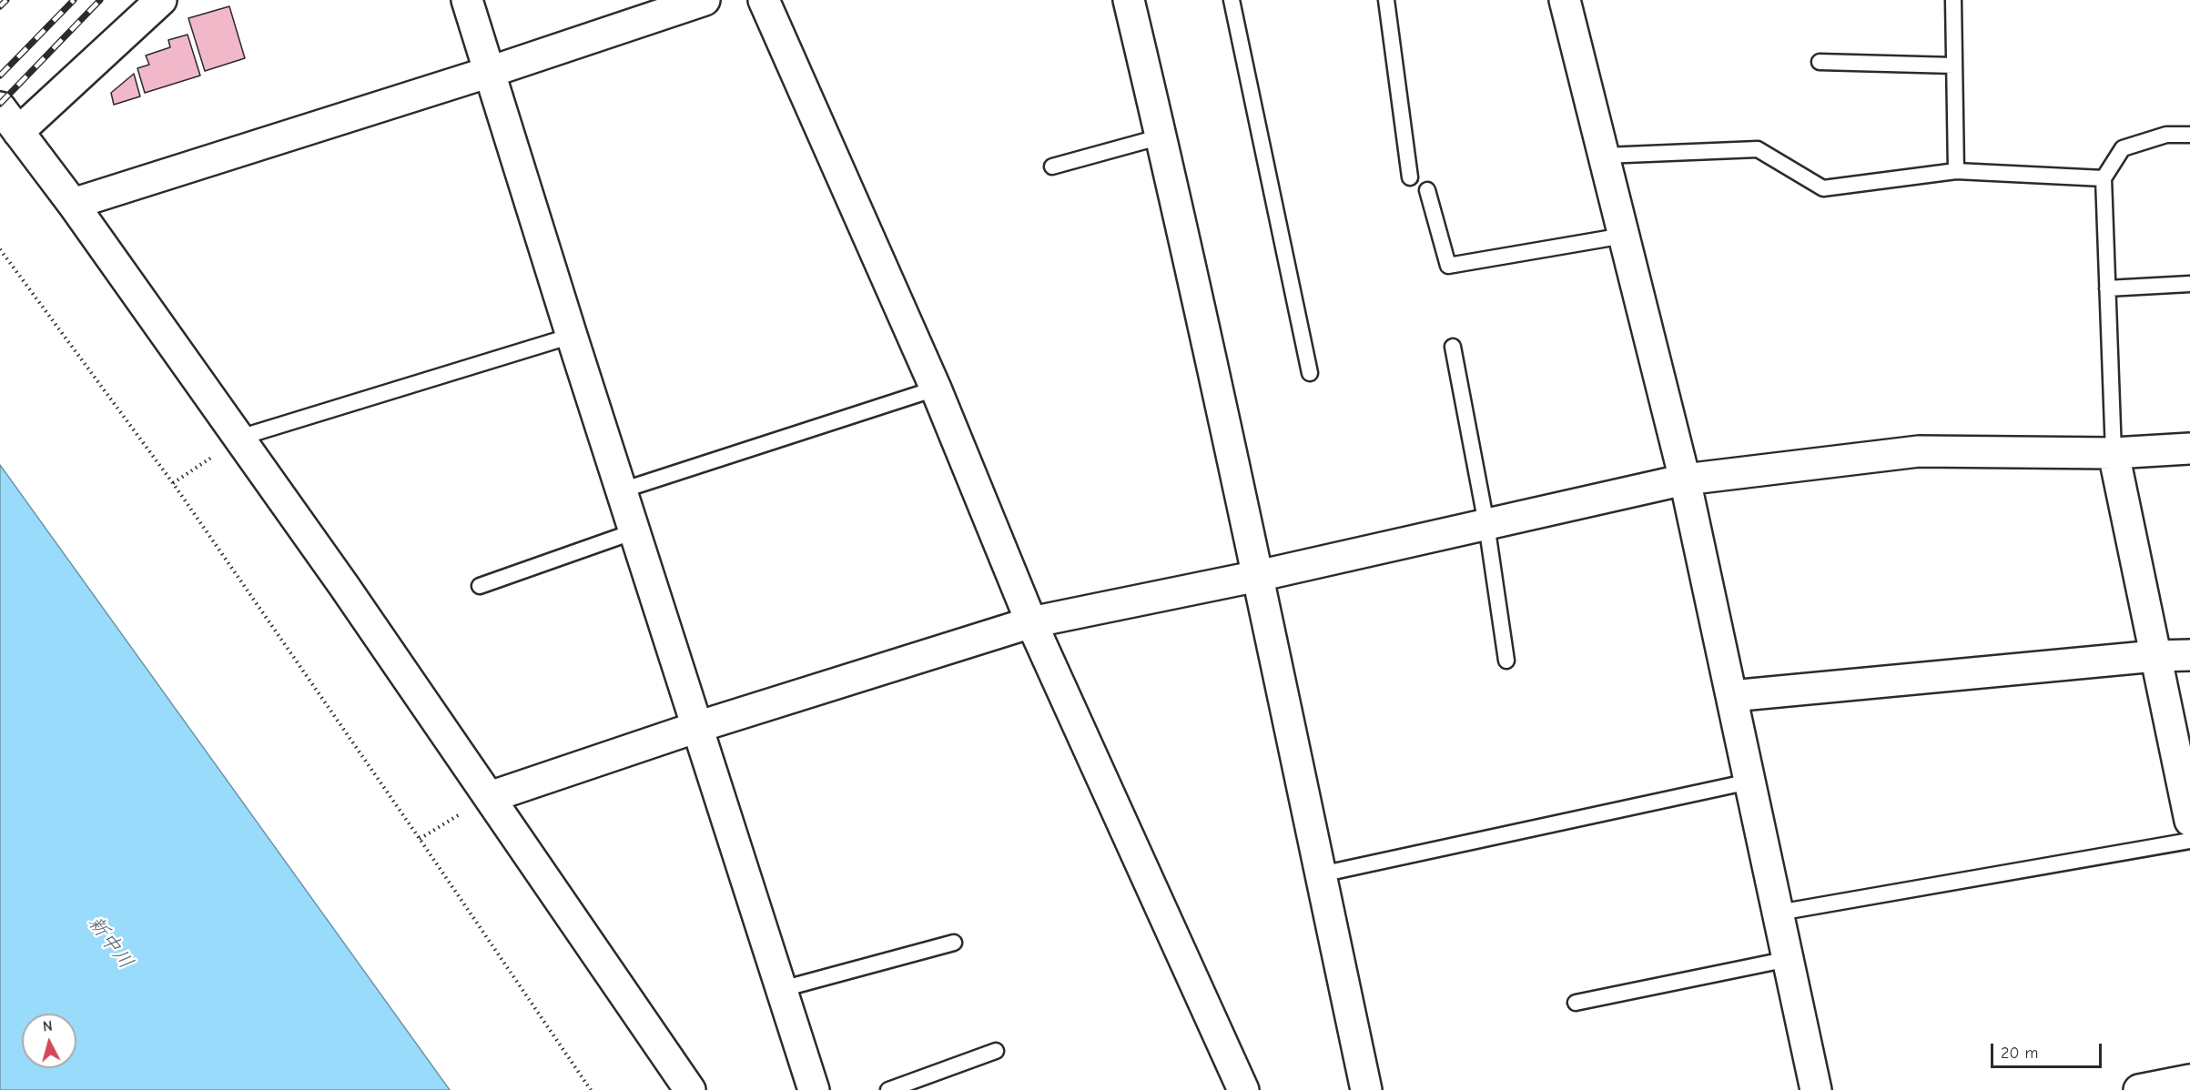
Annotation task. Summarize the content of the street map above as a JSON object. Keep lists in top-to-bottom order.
{
  "water": ["新中川"],
  "scale_bar": "20 m",
  "north": "top"
}
